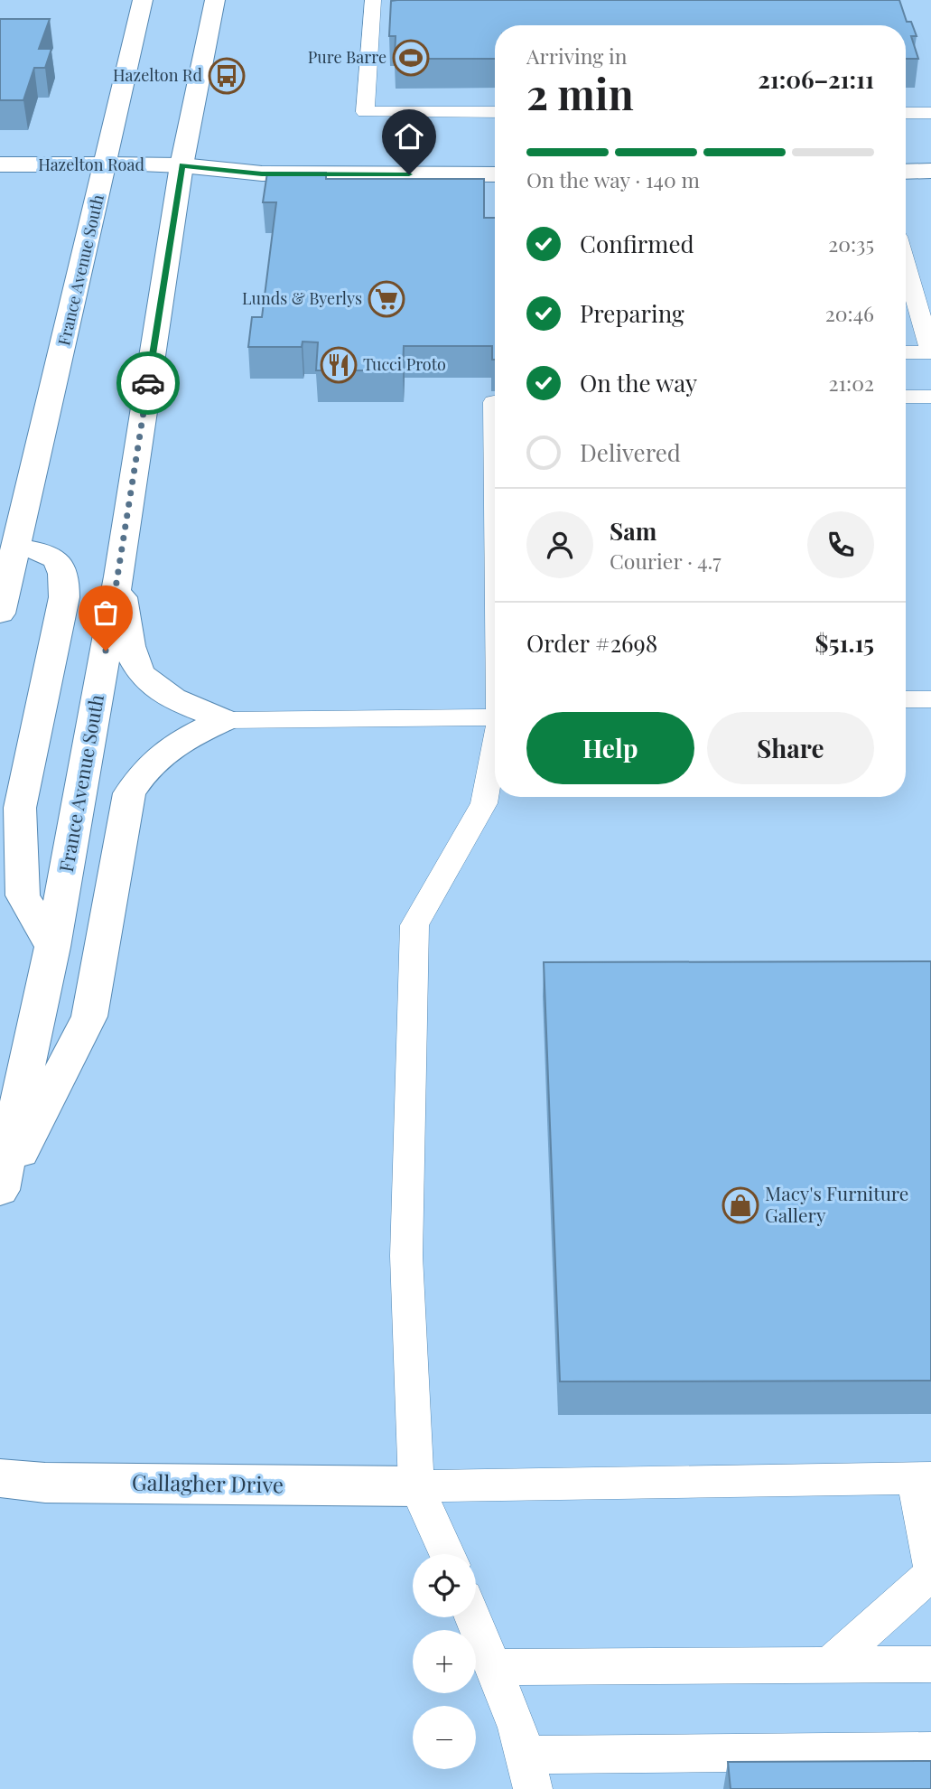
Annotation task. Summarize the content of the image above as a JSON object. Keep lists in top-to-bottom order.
{
  "streets": {
    "main road": ["Hazelton Road", "France Avenue South", "Gallagher Drive"]
  },
  "crossings": [
    ["Hazelton Road", "France Avenue South"]
  ],
  "places": {
    "sports": ["Pure Barre"],
    "bus stop": ["Hazelton Rd"],
    "supermarket": ["Lunds & Byerlys"],
    "restaurant": ["Tucci Proto"],
    "shop": ["Macy's Furniture Gallery"]
  },
  "page": {
    "heading": ["2 min", "Arriving in", "21:06–21:11"],
    "panel": [
      "Sam",
      "Courier · 4.7",
      "Order #2698",
      "$51.15"
    ],
    "bar": "On the way · 140 m",
    "list": [
      ["Confirmed", "20:35"],
      ["Preparing", "20:46"],
      ["On the way", "21:02"],
      "Delivered"
    ],
    "buttons": ["Help", "Share"],
    "map_buttons": ["+", "−"]
  }
}
